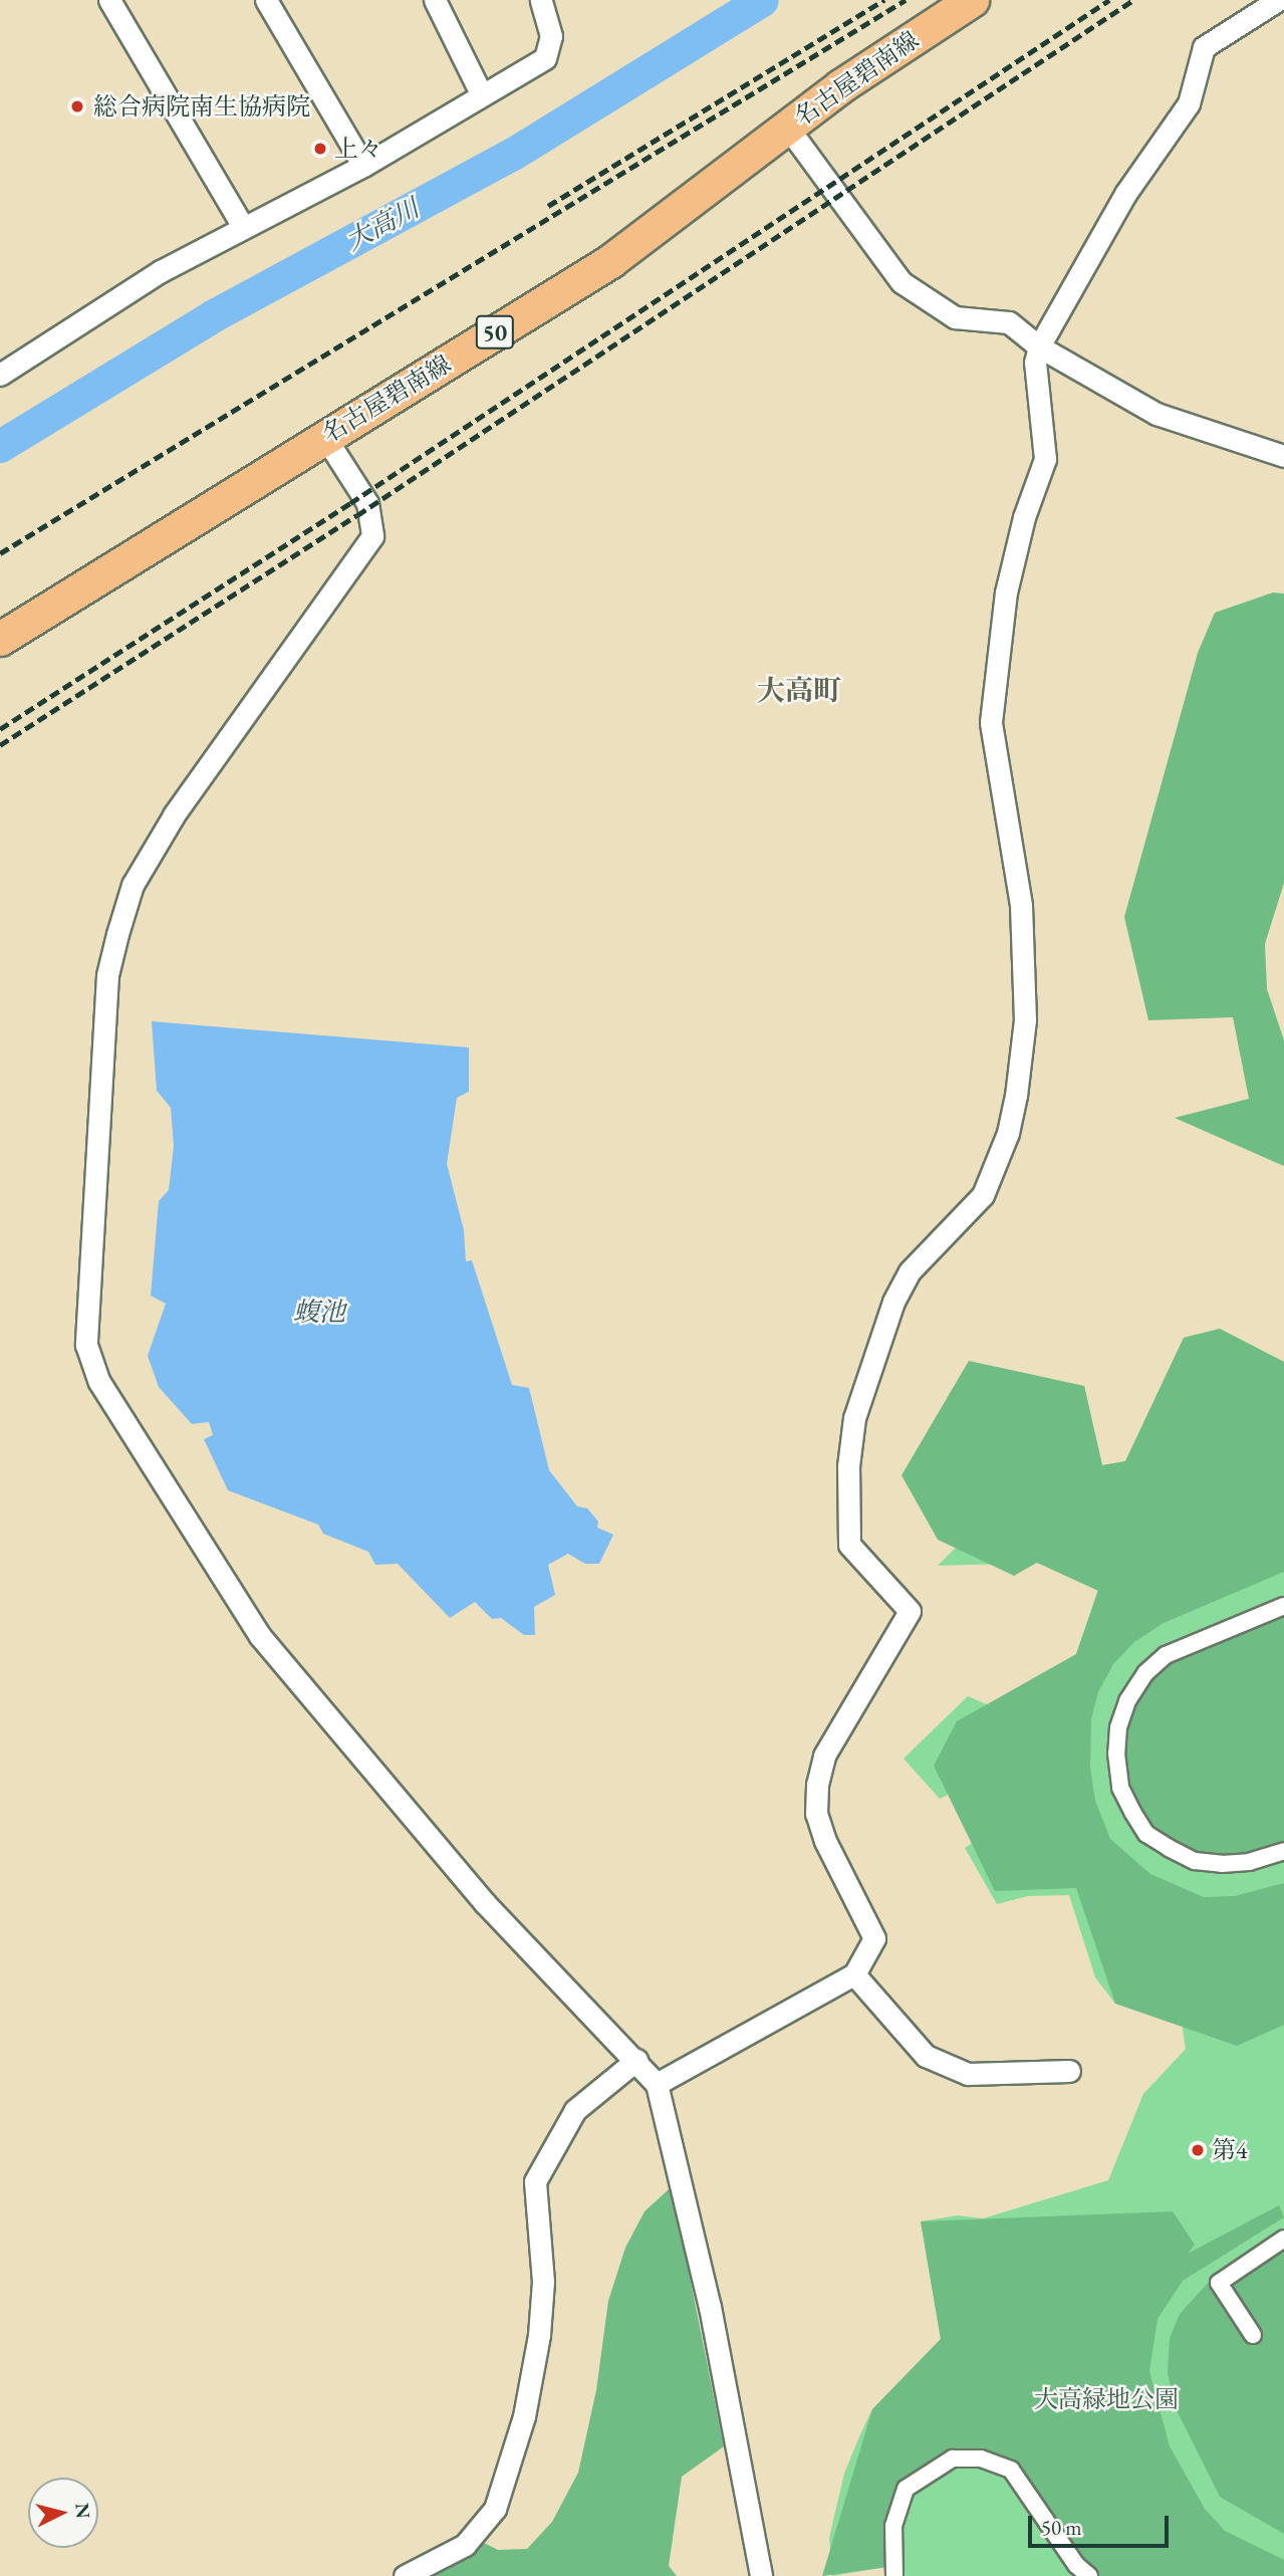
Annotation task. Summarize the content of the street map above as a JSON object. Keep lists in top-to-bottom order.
{
  "streets": {
    "main road": ["名古屋碧南線", "50"]
  },
  "districts": ["大高町"],
  "water": ["大高川", "蝮池"],
  "parks": ["大高緑地公園"],
  "places": ["総合病院南生協病院", "上々", "第4"],
  "scale_bar": "50 m",
  "north": "right"
}
